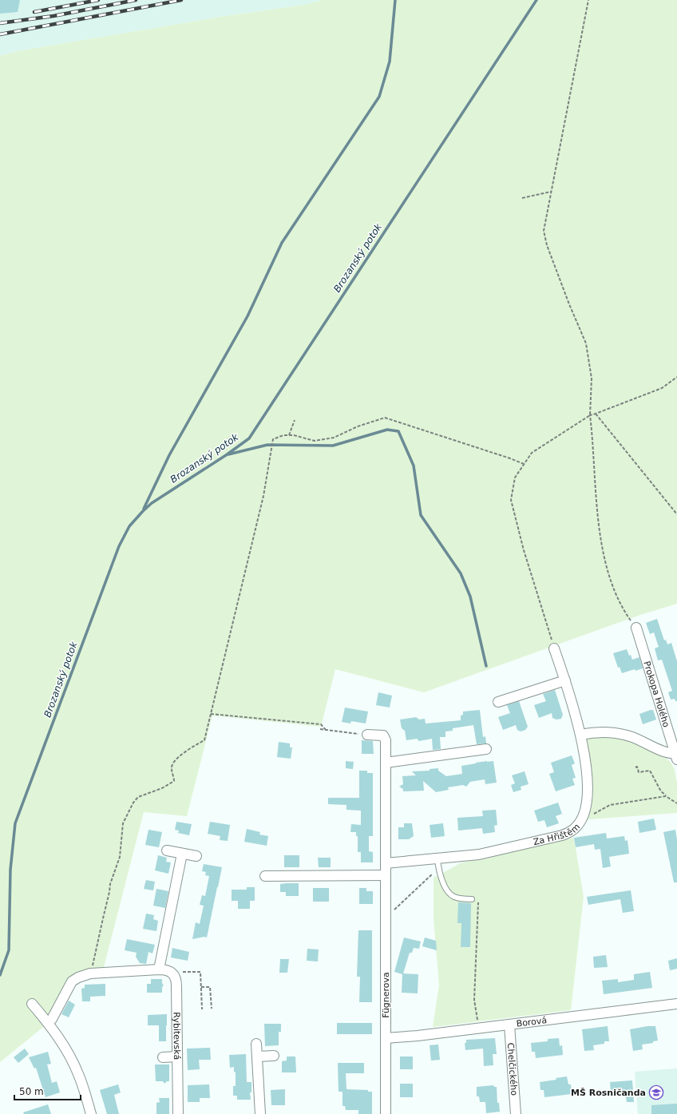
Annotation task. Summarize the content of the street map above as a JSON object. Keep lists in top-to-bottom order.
{
  "streets": {
    "street": [
      "Prokopa Holého",
      "Za Hřištěm",
      "Fügnerova",
      "Borová",
      "Rybitevská",
      "Chelčického"
    ]
  },
  "crossings": [
    ["Za Hřištěm", "Fügnerova"],
    ["Fügnerova", "Borová"],
    ["Borová", "Chelčického"]
  ],
  "water": ["Brozanský potok"],
  "places": {
    "school or university": ["MŠ Rosničanda"]
  },
  "scale_bar": "50 m"
}
